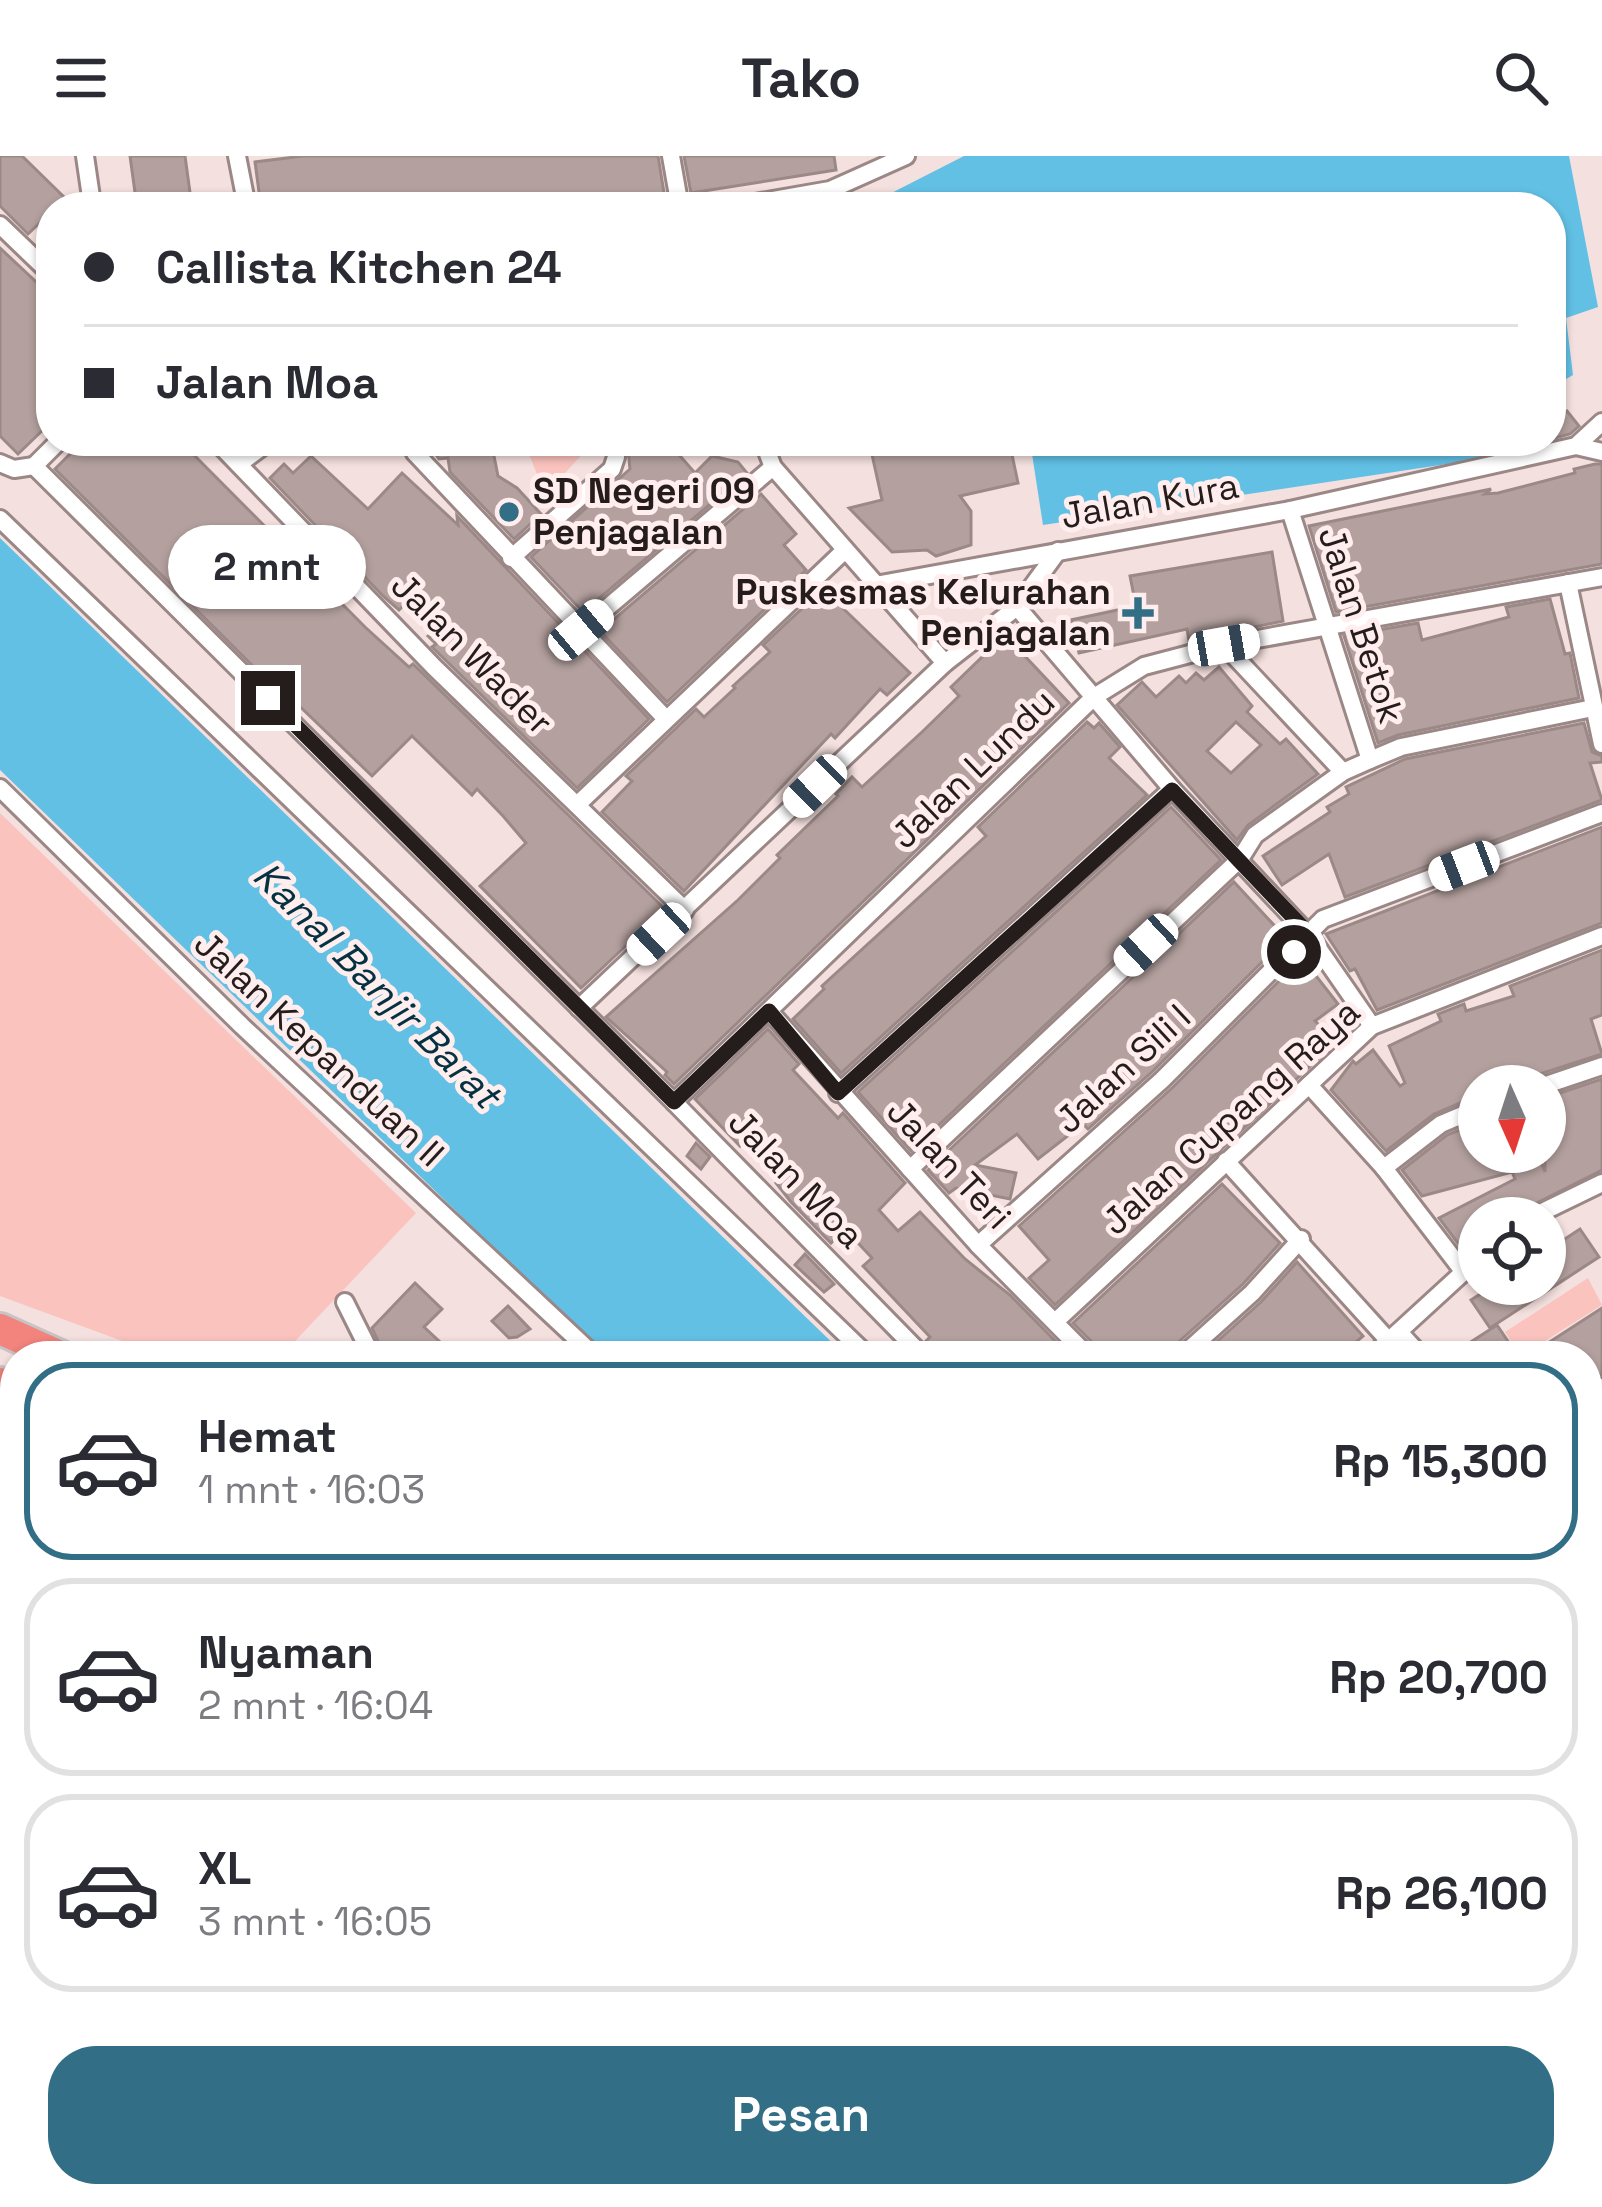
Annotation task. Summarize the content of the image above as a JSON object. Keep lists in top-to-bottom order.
{
  "streets": {
    "street": [
      "Jalan Kura",
      "Jalan Betok",
      "Jalan Wader",
      "Jalan Lundu",
      "Jalan Kepanduan II",
      "Jalan Sili I",
      "Jalan Cupang Raya",
      "Jalan Teri",
      "Jalan Moa"
    ]
  },
  "crossings": [
    ["Jalan Kura", "Jalan Betok"],
    ["Jalan Betok", "Jalan Lundu"],
    ["Jalan Lundu", "Jalan Teri"],
    ["Jalan Lundu", "Jalan Moa"],
    ["Jalan Sili I", "Jalan Teri"],
    ["Jalan Cupang Raya", "Jalan Teri"]
  ],
  "water": ["Kanal Banjir Barat"],
  "places": {
    "other": ["SD Negeri 09 Penjagalan"],
    "health": ["Puskesmas Kelurahan Penjagalan"]
  },
  "north": "bottom",
  "page": {
    "header": "Tako",
    "banner": ["Callista Kitchen 24", "Jalan Moa"],
    "bubble": "2 mnt",
    "list": [
      {
        "name": "Hemat",
        "note": "1 mnt · 16:03",
        "value": "Rp 15,300"
      },
      {
        "name": "Nyaman",
        "note": "2 mnt · 16:04",
        "value": "Rp 20,700"
      },
      {
        "name": "XL",
        "note": "3 mnt · 16:05",
        "value": "Rp 26,100"
      }
    ],
    "buttons": "Pesan"
  }
}
